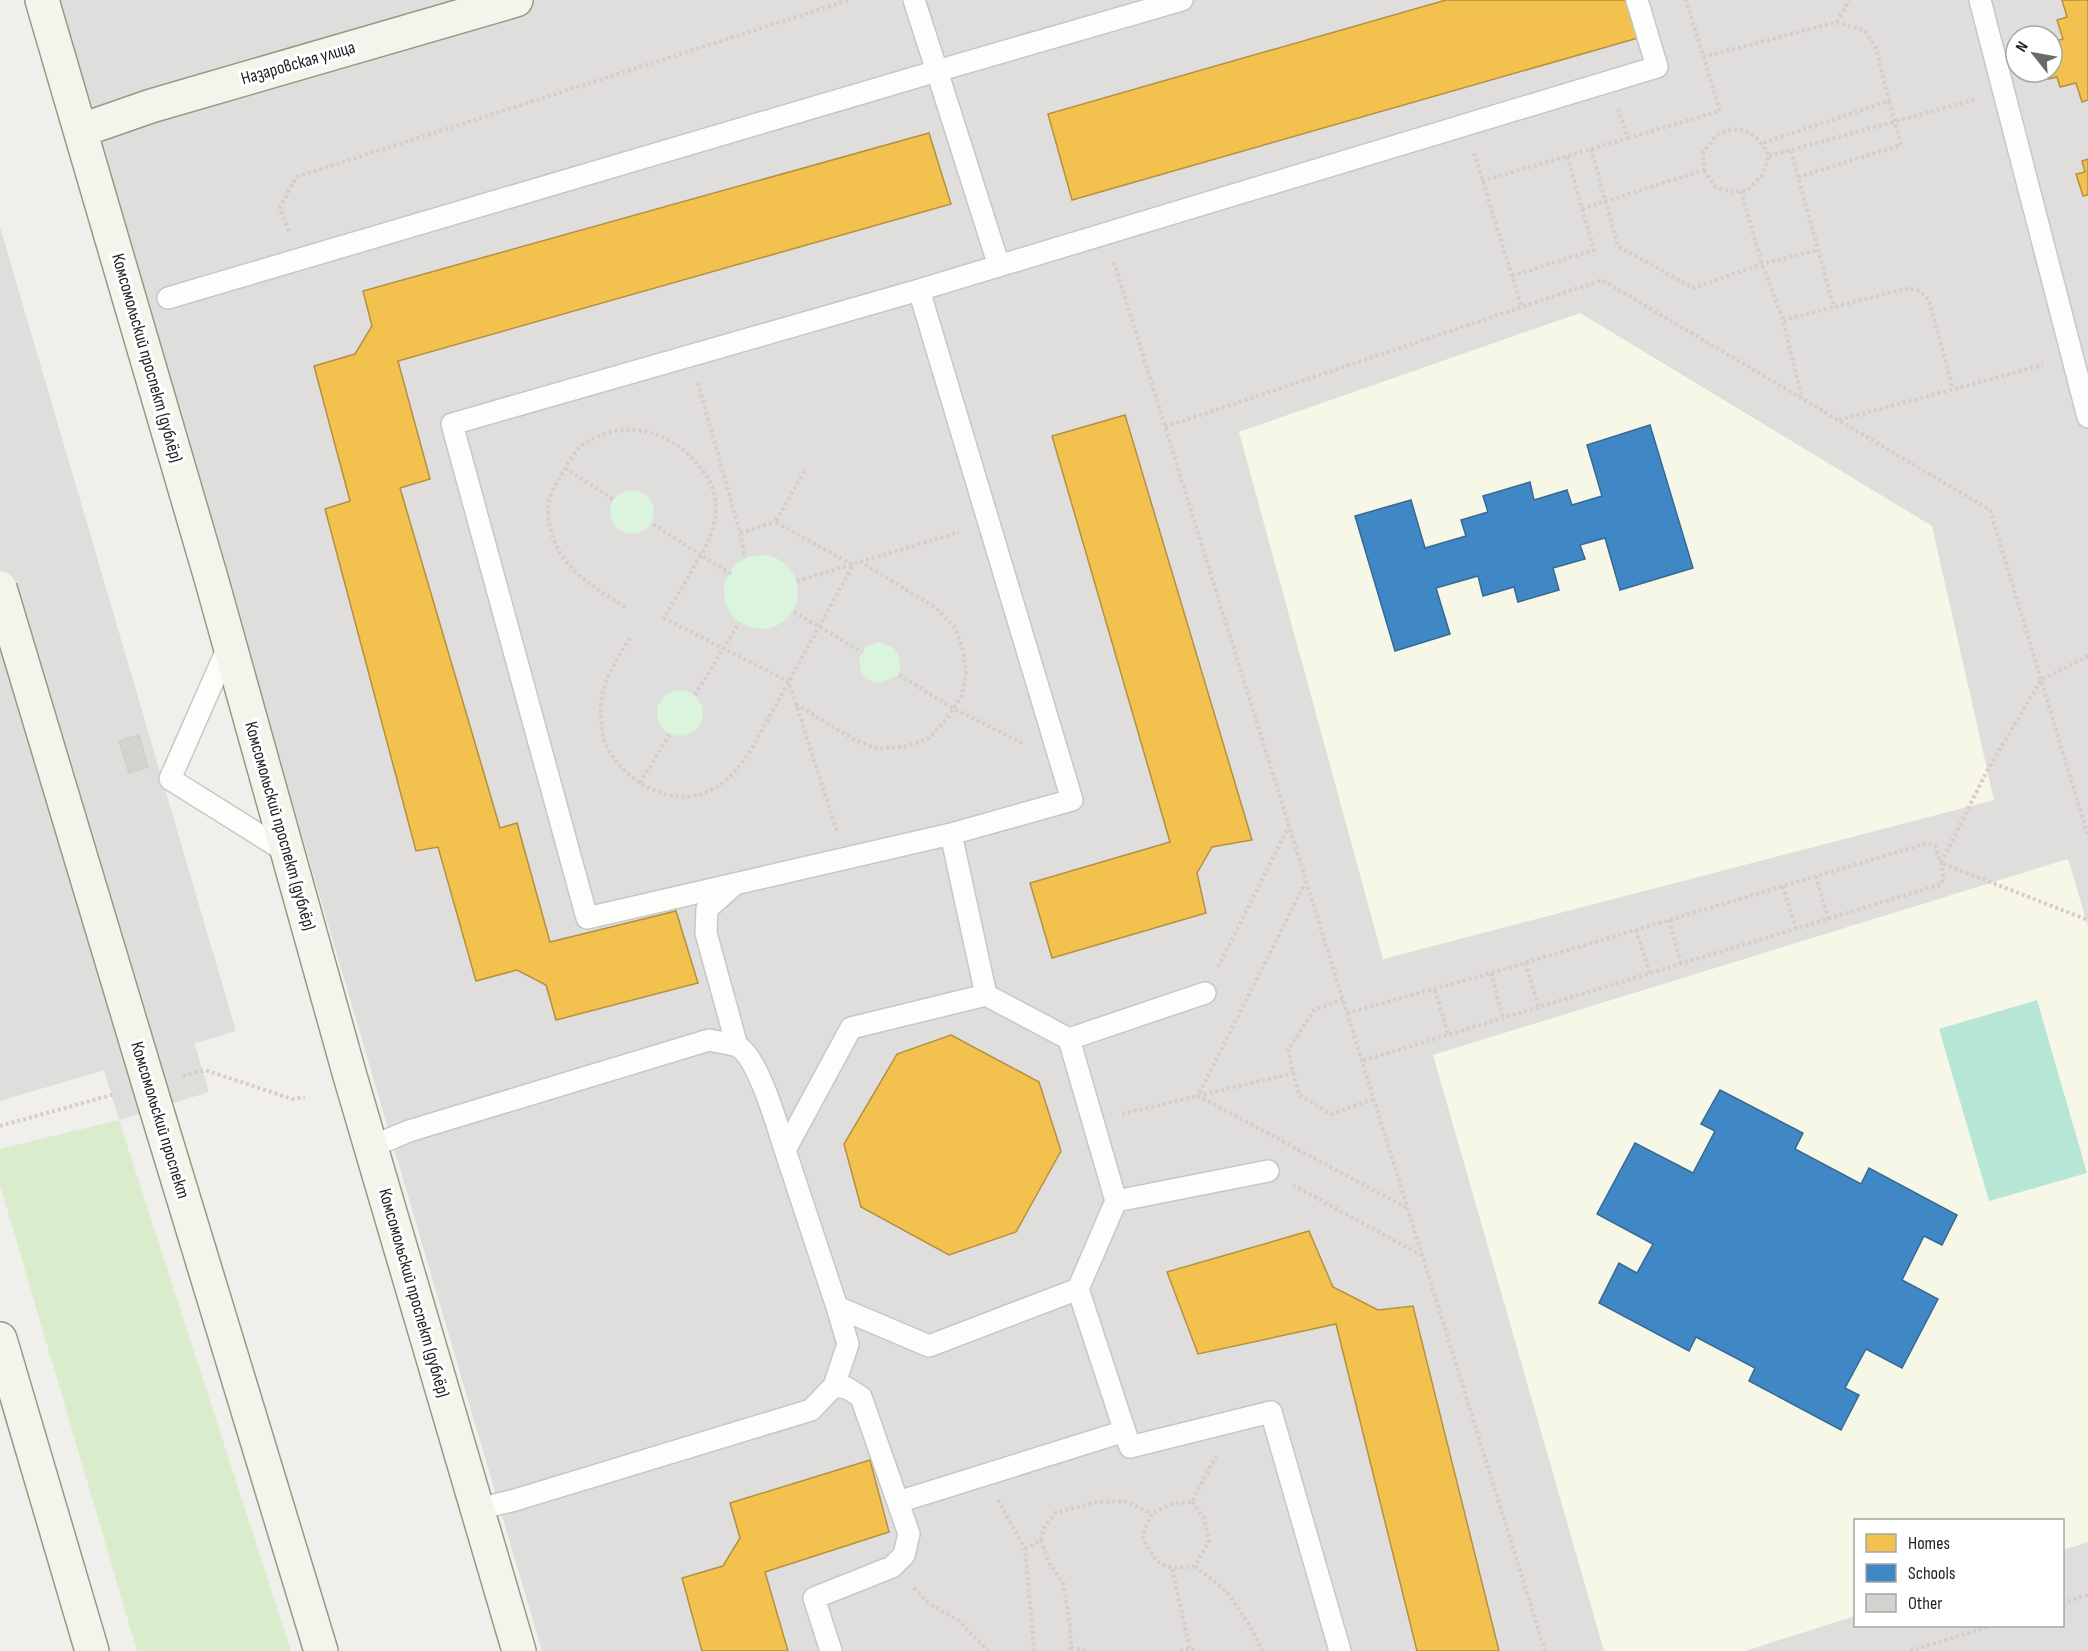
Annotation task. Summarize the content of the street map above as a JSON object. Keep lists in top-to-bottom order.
{
  "streets": {
    "street": ["Назаровская улица", "Комсомольский проспект (дублёр)", "Комсомольский проспект"]
  },
  "crossings": [
    ["Назаровская улица", "Комсомольский проспект (дублёр)"]
  ],
  "legend": ["Homes", "Schools", "Other"],
  "north": "top left"
}
